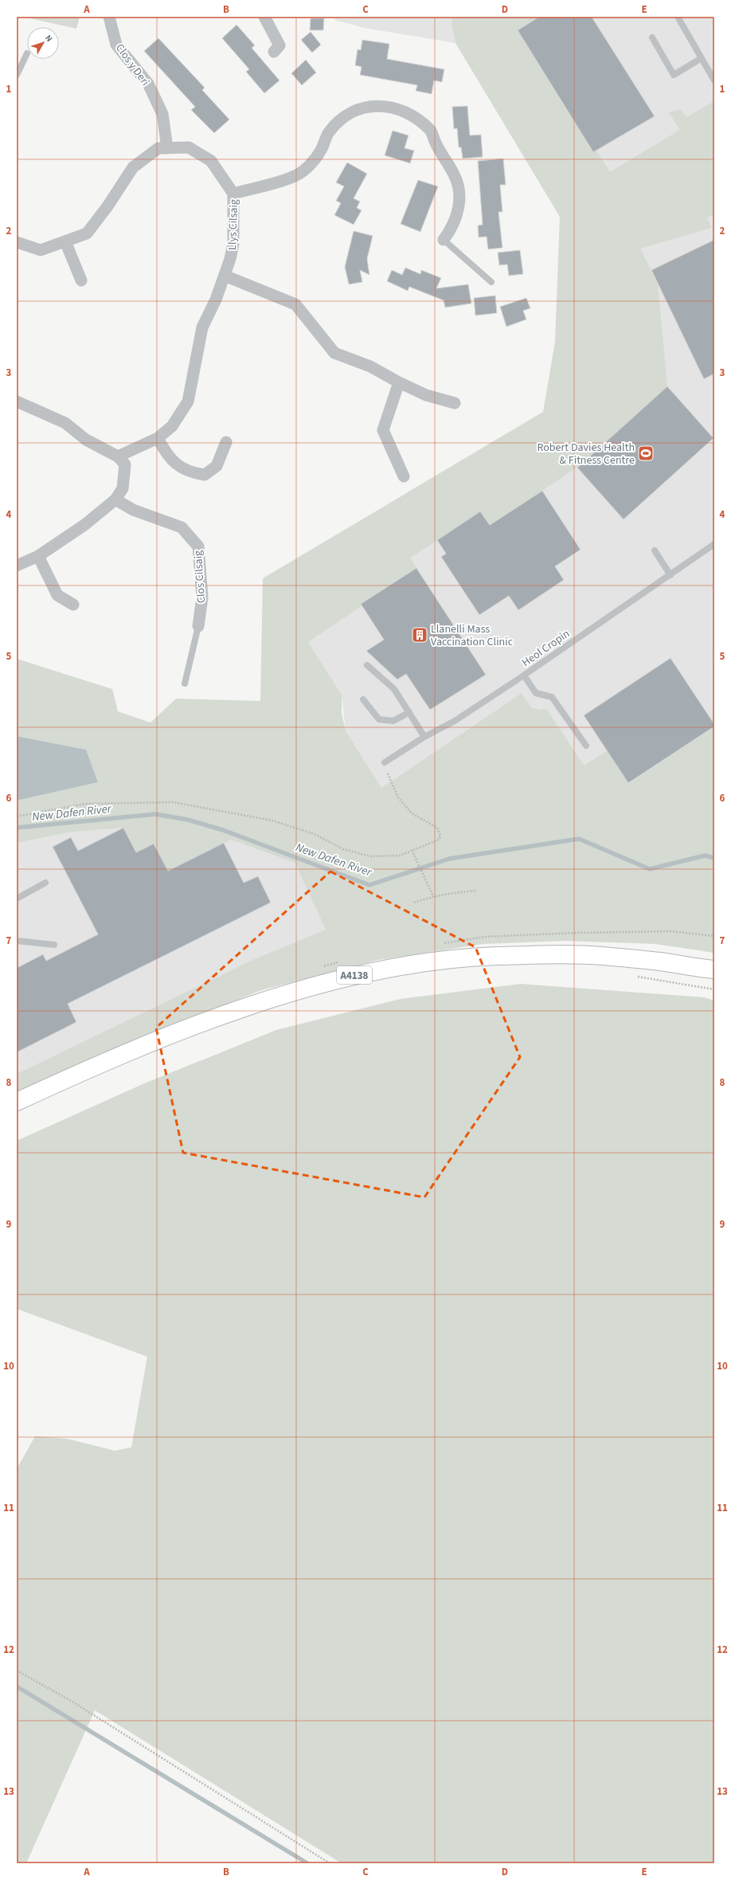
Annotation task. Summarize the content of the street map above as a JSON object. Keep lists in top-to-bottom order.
{
  "streets": {
    "highway": ["A4138"],
    "street": ["Clos y Deri", "Llys Cilsaig", "Clos Cilsaig"],
    "lane": ["Heol Cropin"]
  },
  "crossings": [
    ["Clos y Deri", "Llys Cilsaig"]
  ],
  "water": ["New Dafen River"],
  "places": {
    "sports": ["Robert Davies Health & Fitness Centre"],
    "building": ["Llanelli Mass Vaccination Clinic"]
  },
  "north": "top right",
  "grid": {
    "columns": [
      "A",
      "B",
      "C",
      "D",
      "E"
    ],
    "rows": [
      "1",
      "2",
      "3",
      "4",
      "5",
      "6",
      "7",
      "8",
      "9",
      "10",
      "11",
      "12",
      "13"
    ]
  }
}
